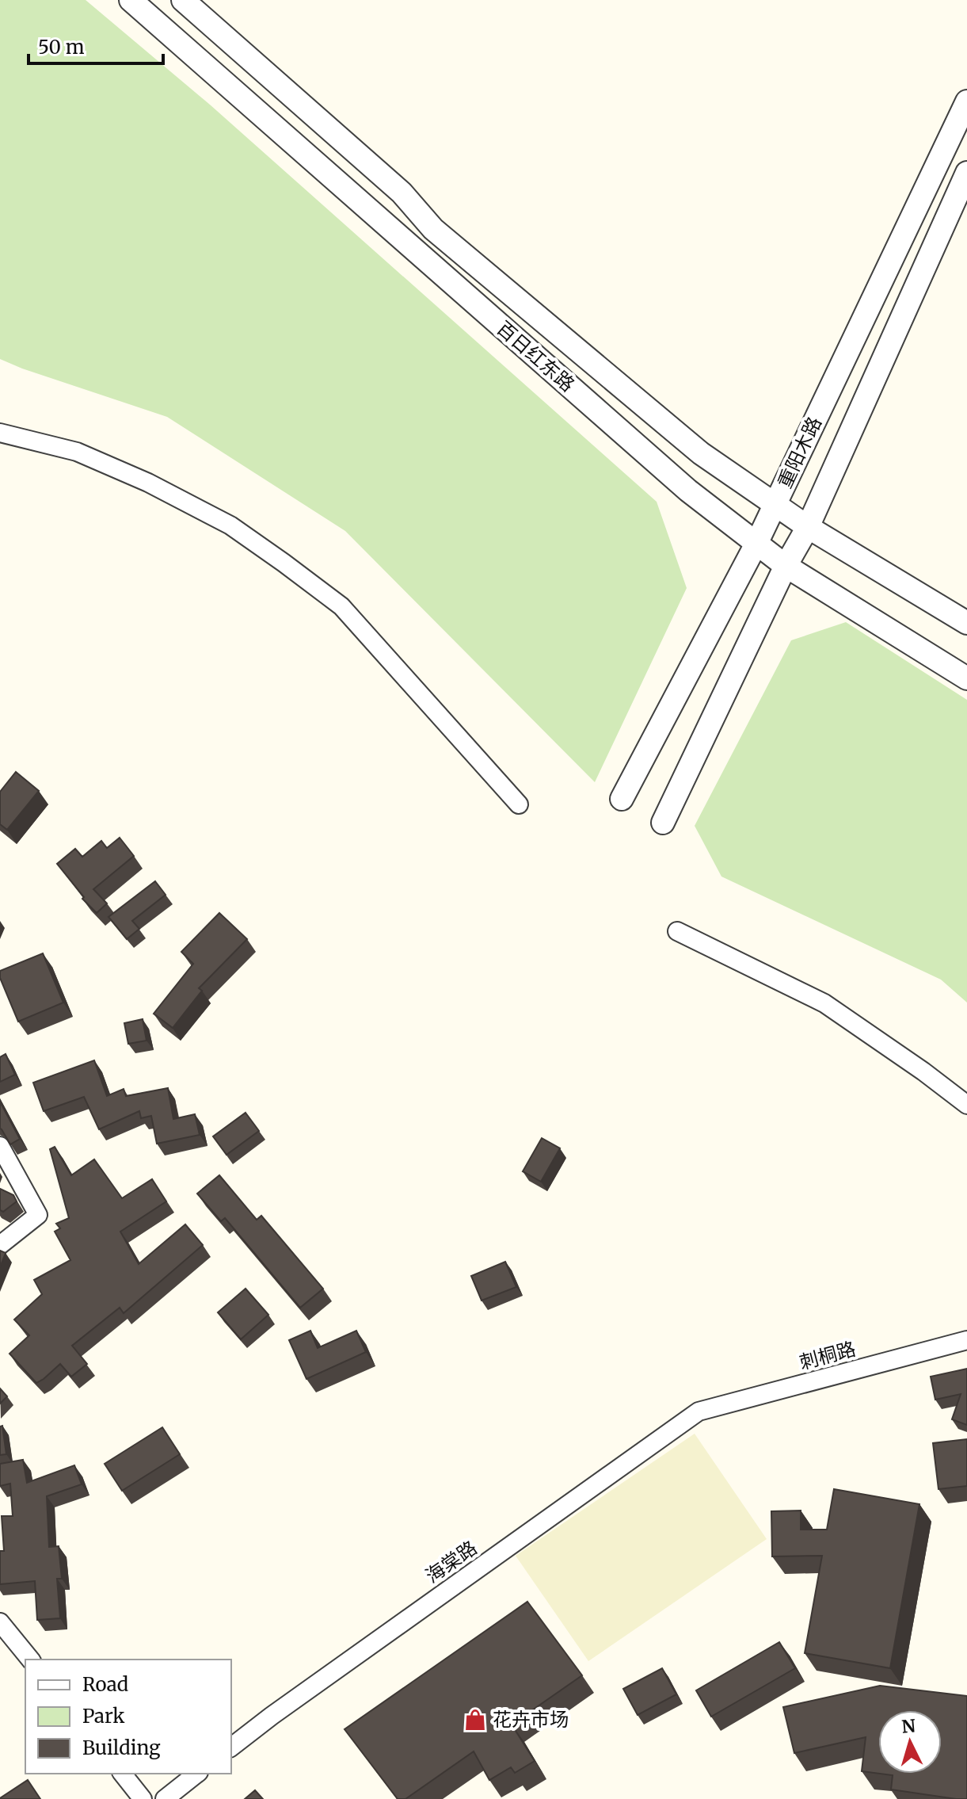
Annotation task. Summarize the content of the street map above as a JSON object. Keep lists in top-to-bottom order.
{
  "streets": {
    "street": [
      "百日红东路",
      "重阳木路",
      "刺桐路",
      "海棠路"
    ]
  },
  "crossings": [
    ["百日红东路", "重阳木路"],
    ["刺桐路", "海棠路"]
  ],
  "places": {
    "shop": ["花卉市场"]
  },
  "legend": ["Road", "Park", "Building"],
  "scale_bar": "50 m",
  "north": "top"
}
